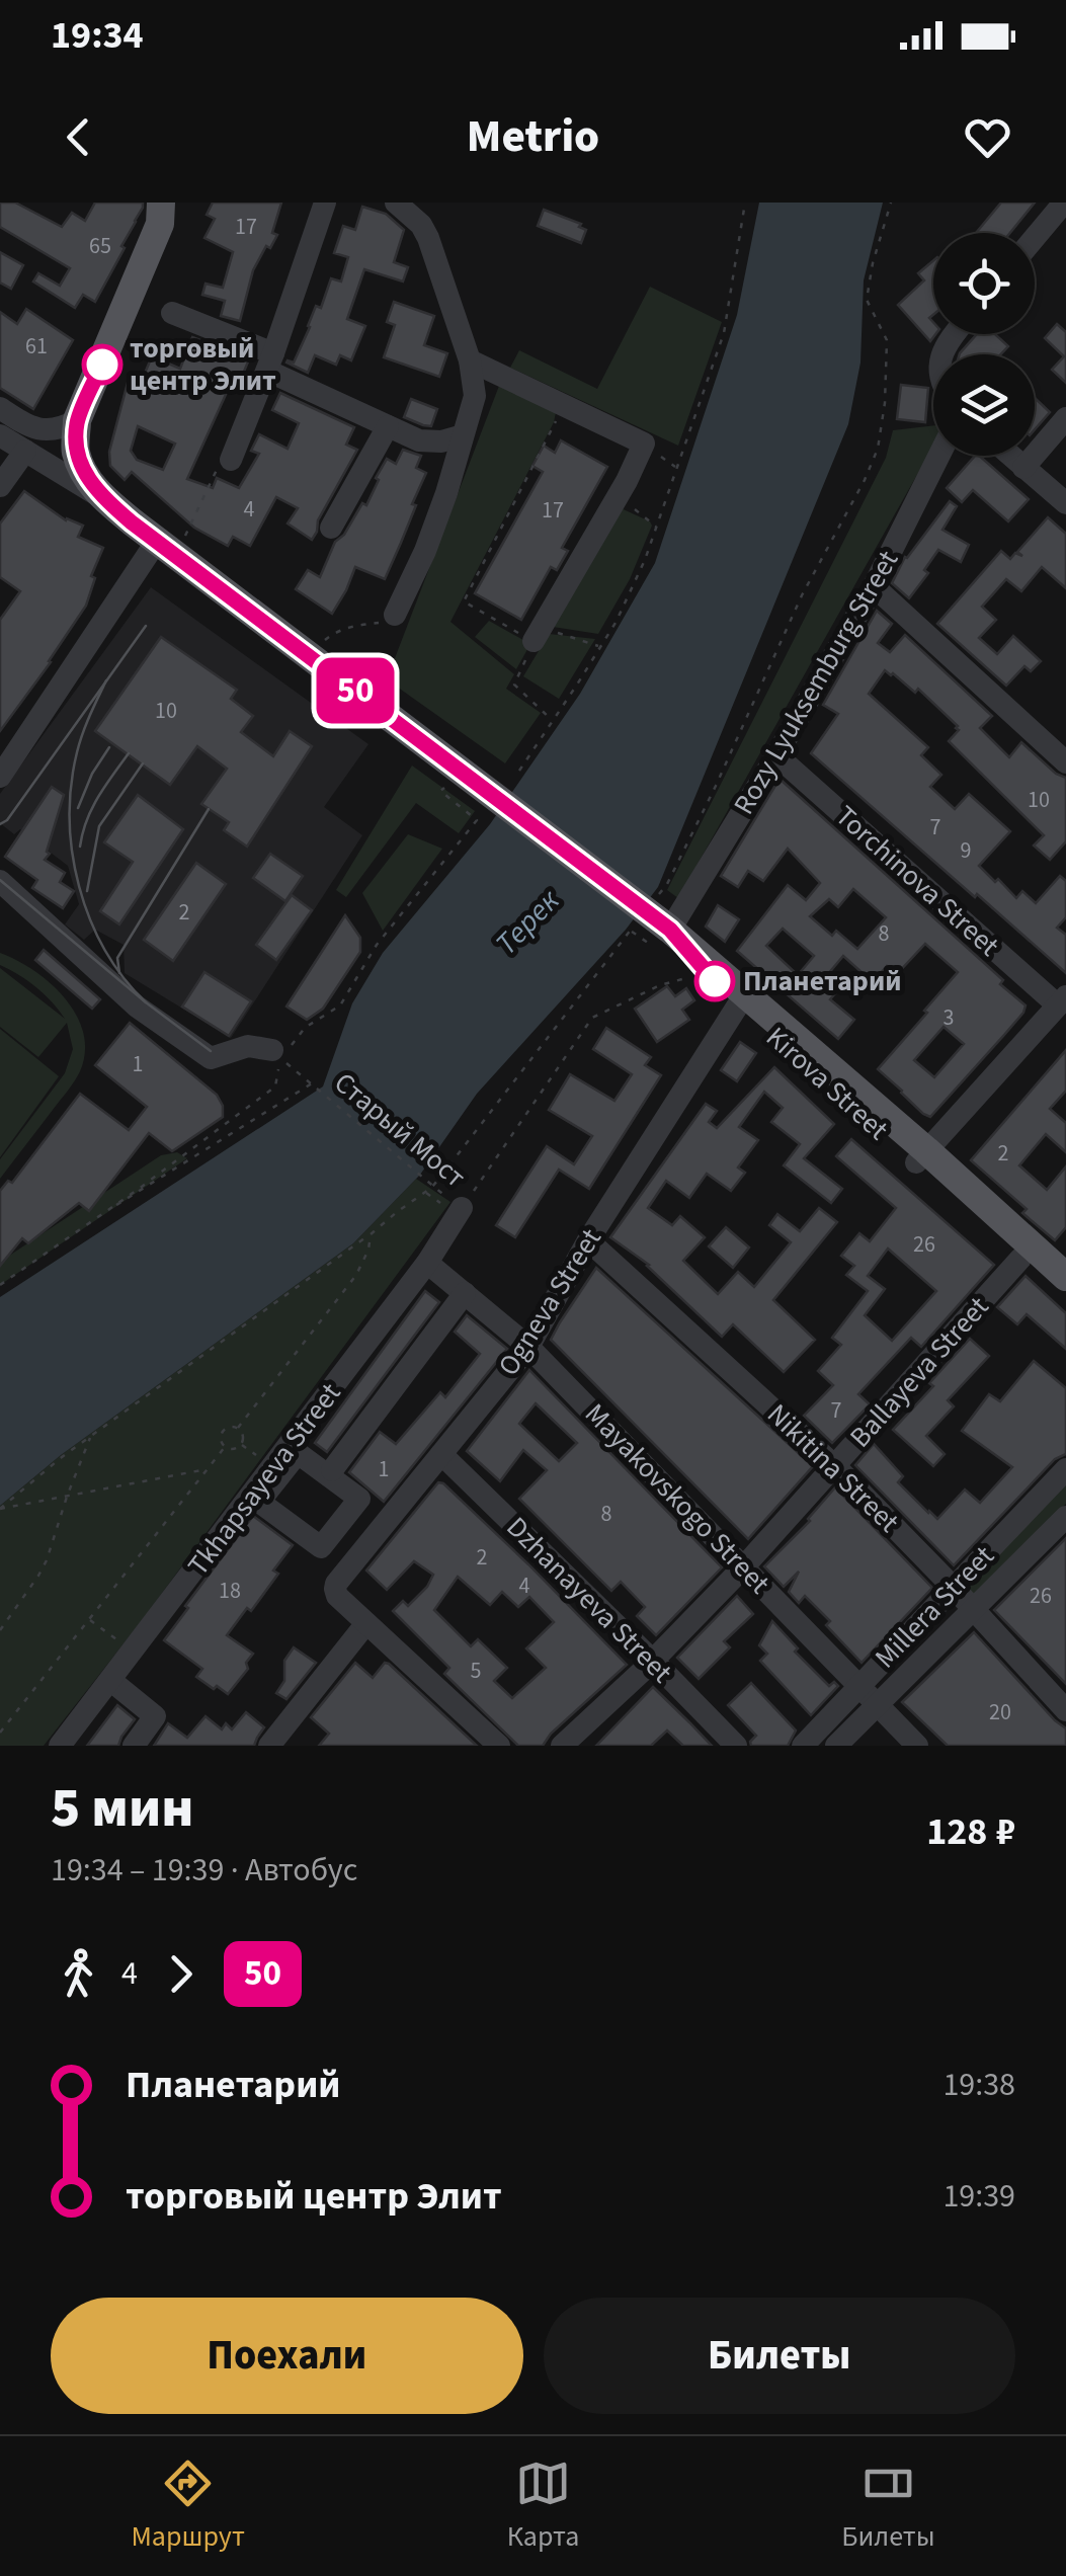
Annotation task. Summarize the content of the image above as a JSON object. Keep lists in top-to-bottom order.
{
  "streets": {
    "main road": ["Kirova Street"],
    "street": [
      "Rozy Lyuksemburg Street",
      "Torchinova Street",
      "Ogneva Street",
      "Ballayeva Street",
      "Nikitina Street",
      "Tkhapsayeva Street",
      "Mayakovskogo Street",
      "Dzhanayeva Street",
      "Millera Street"
    ],
    "path": ["Старый Мост"]
  },
  "crossings": [
    ["Rozy Lyuksemburg Street", "Torchinova Street"],
    ["Rozy Lyuksemburg Street", "Kirova Street"],
    ["Kirova Street", "Ogneva Street"],
    ["Kirova Street", "Ballayeva Street"],
    ["Старый Мост", "Tkhapsayeva Street"],
    ["Ogneva Street", "Nikitina Street"],
    ["Ogneva Street", "Mayakovskogo Street"],
    ["Ogneva Street", "Dzhanayeva Street"],
    ["Ballayeva Street", "Nikitina Street"],
    ["Ballayeva Street", "Mayakovskogo Street"],
    ["Ballayeva Street", "Dzhanayeva Street"],
    ["Nikitina Street", "Millera Street"],
    ["Tkhapsayeva Street", "Mayakovskogo Street"],
    ["Mayakovskogo Street", "Millera Street"]
  ],
  "water": ["Терек"],
  "places": ["торговый центр Элит", "Планетарий"],
  "lines": ["bus line 50"],
  "house_numbers": [
    "17",
    "65",
    "61",
    "4",
    "17",
    "10",
    "10",
    "7",
    "9",
    "2",
    "8",
    "3",
    "1",
    "2",
    "26",
    "7",
    "1",
    "8",
    "2",
    "4",
    "18",
    "26",
    "5",
    "20"
  ],
  "page": {
    "status": "19:34",
    "header": "Metrio",
    "on_map": "50",
    "heading": ["5 мин", "19:34 – 19:39 · Автобус", "128 ₽"],
    "legs": ["4", "50"],
    "list": [
      {
        "name": "Планетарий",
        "value": "19:38"
      },
      {
        "name": "торговый центр Элит",
        "value": "19:39"
      }
    ],
    "buttons": ["Поехали", "Билеты"],
    "tabs": ["Маршрут", "Карта", "Билеты"]
  }
}
